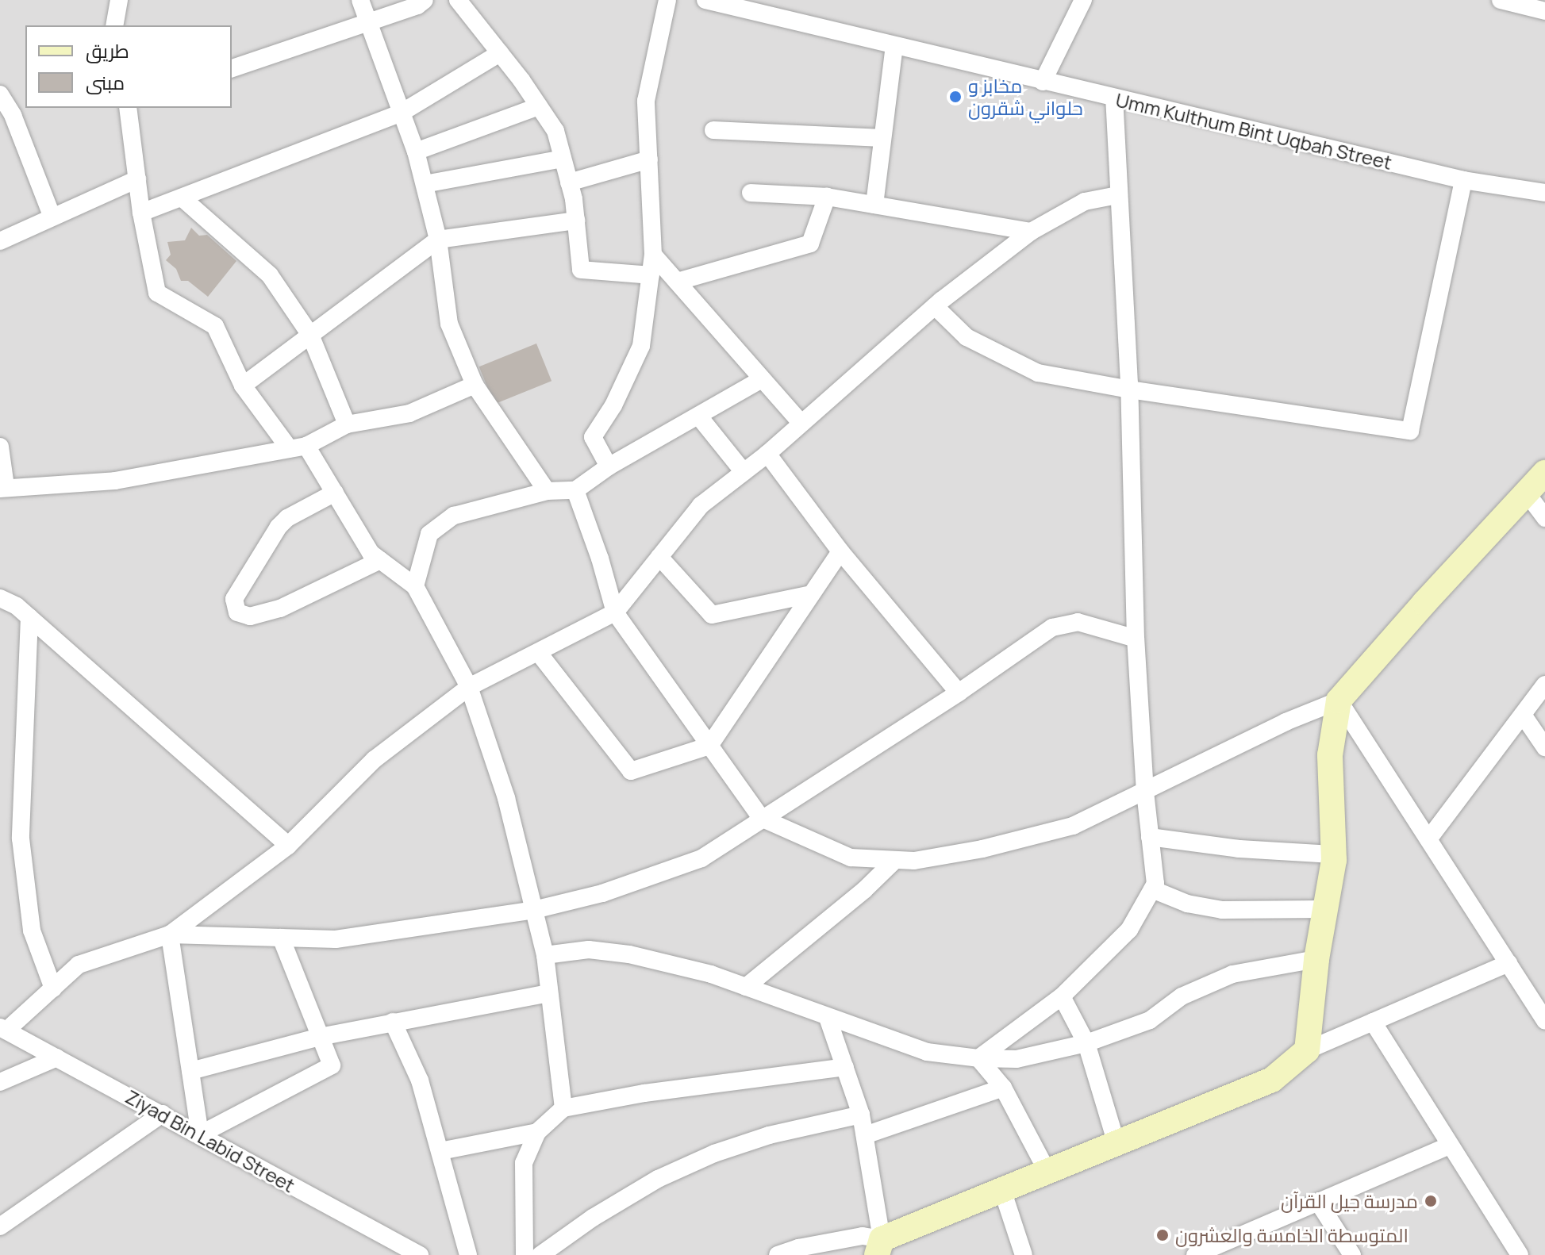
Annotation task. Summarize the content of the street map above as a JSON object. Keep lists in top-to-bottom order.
{
  "streets": {
    "street": ["Umm Kulthum Bint Uqbah Street", "Ziyad Bin Labid Street"]
  },
  "places": ["مخابز و حلواني شقرون", "مدرسة جيل القرآن", "المتوسطة الخامسة والعشرون"],
  "legend": ["طريق", "مبنى"]
}
